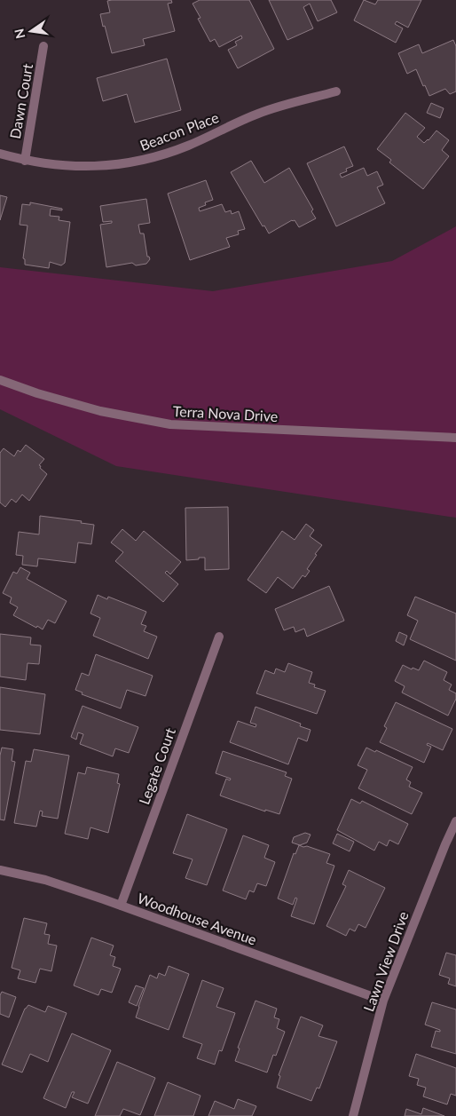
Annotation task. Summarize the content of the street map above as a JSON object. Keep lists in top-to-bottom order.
{
  "streets": {
    "street": [
      "Dawn Court",
      "Beacon Place",
      "Terra Nova Drive",
      "Legate Court",
      "Woodhouse Avenue",
      "Lawn View Drive"
    ]
  },
  "crossings": [
    ["Dawn Court", "Beacon Place"],
    ["Legate Court", "Woodhouse Avenue"],
    ["Woodhouse Avenue", "Lawn View Drive"]
  ],
  "north": "left"
}
